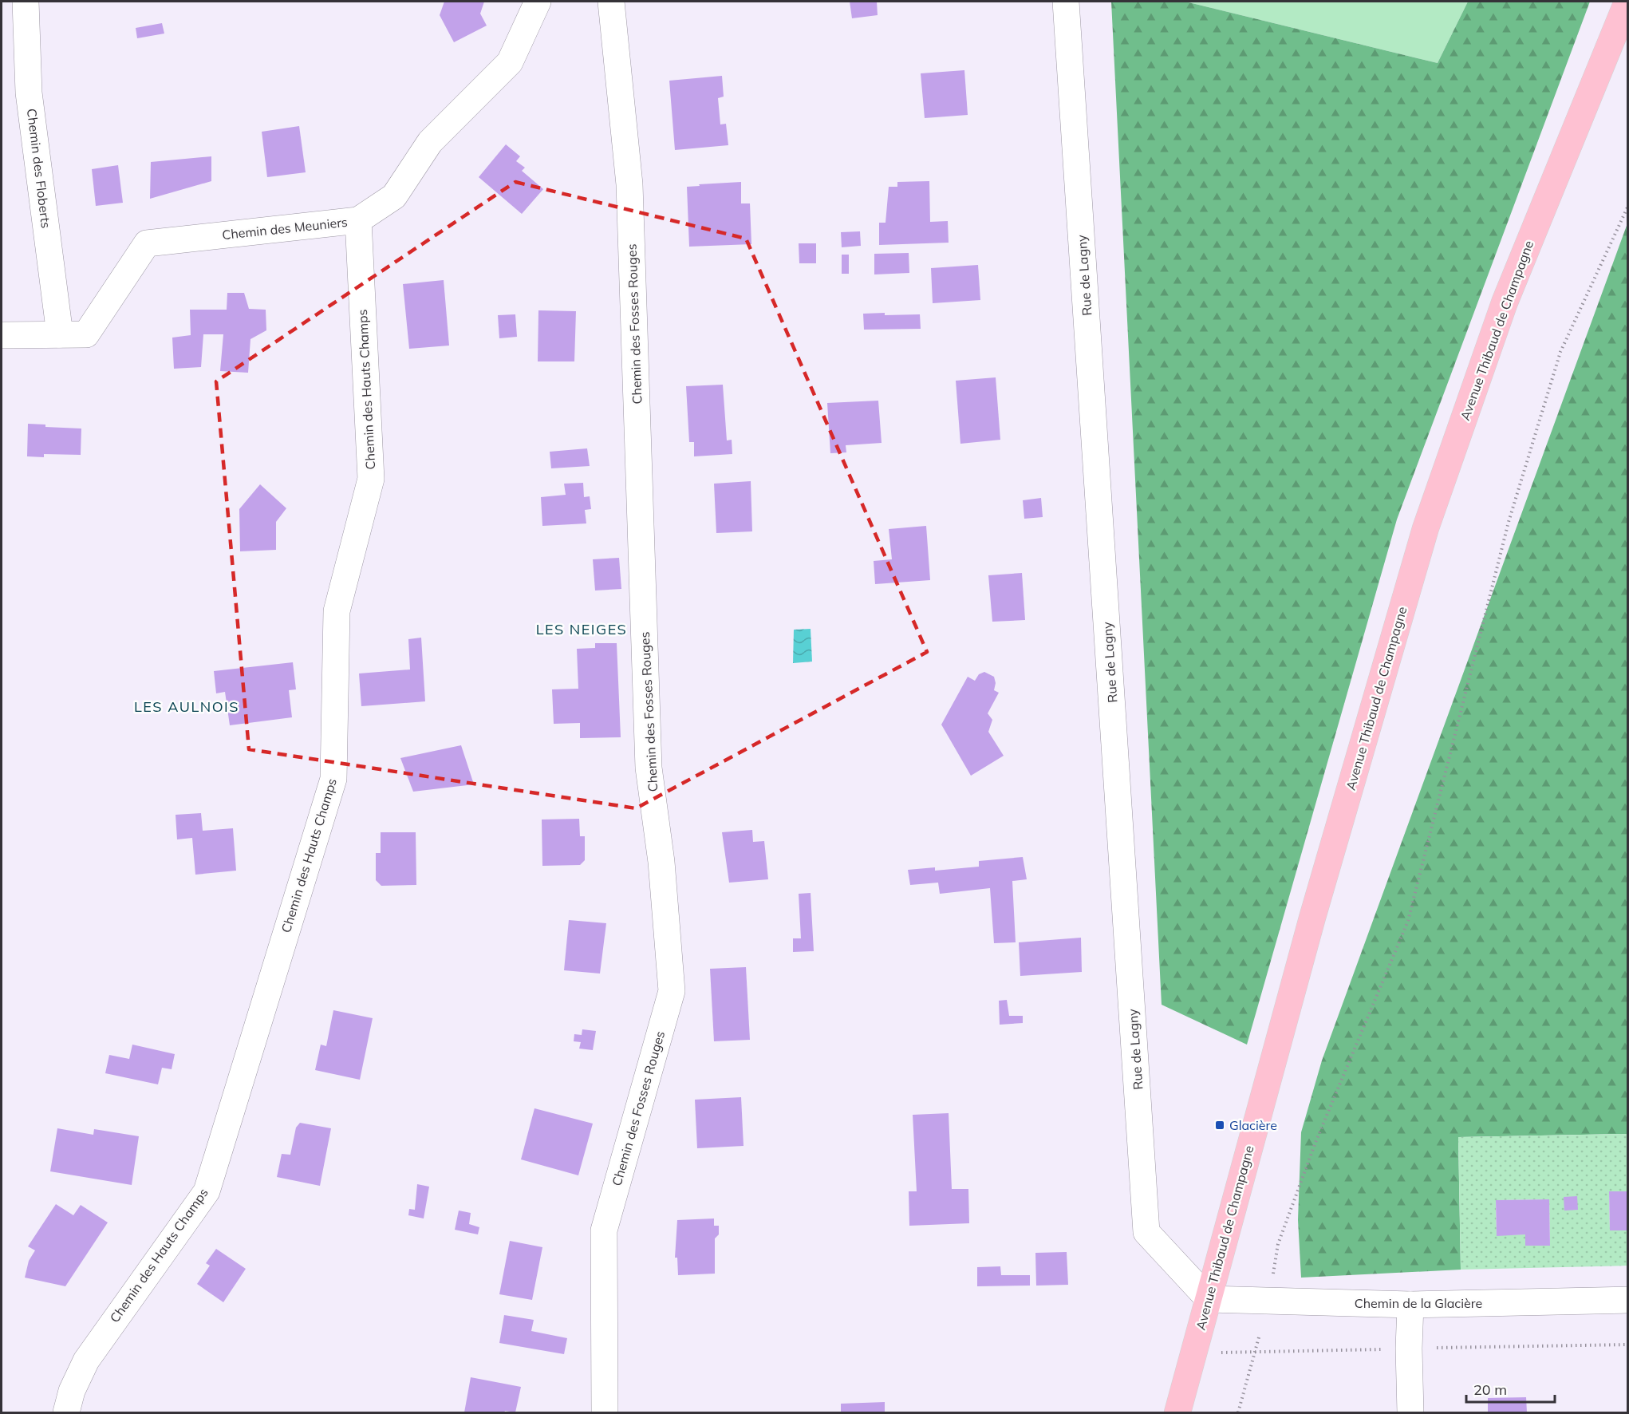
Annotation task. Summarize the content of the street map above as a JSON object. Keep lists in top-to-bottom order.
{
  "streets": {
    "main road": ["Avenue Thibaud de Champagne"],
    "street": [
      "Chemin des Floberts",
      "Chemin des Meuniers",
      "Rue de Lagny",
      "Chemin des Fosses Rouges",
      "Chemin des Hauts Champs",
      "Chemin de la Glacière"
    ]
  },
  "crossings": [
    ["Chemin des Floberts", "Chemin des Meuniers"],
    ["Chemin des Meuniers", "Chemin des Hauts Champs"],
    ["Rue de Lagny", "Avenue Thibaud de Champagne"],
    ["Rue de Lagny", "Chemin de la Glacière"],
    ["Avenue Thibaud de Champagne", "Chemin de la Glacière"]
  ],
  "districts": ["LES NEIGES", "LES AULNOIS"],
  "places": {
    "transit": ["Glacière"]
  },
  "scale_bar": "20 m"
}
